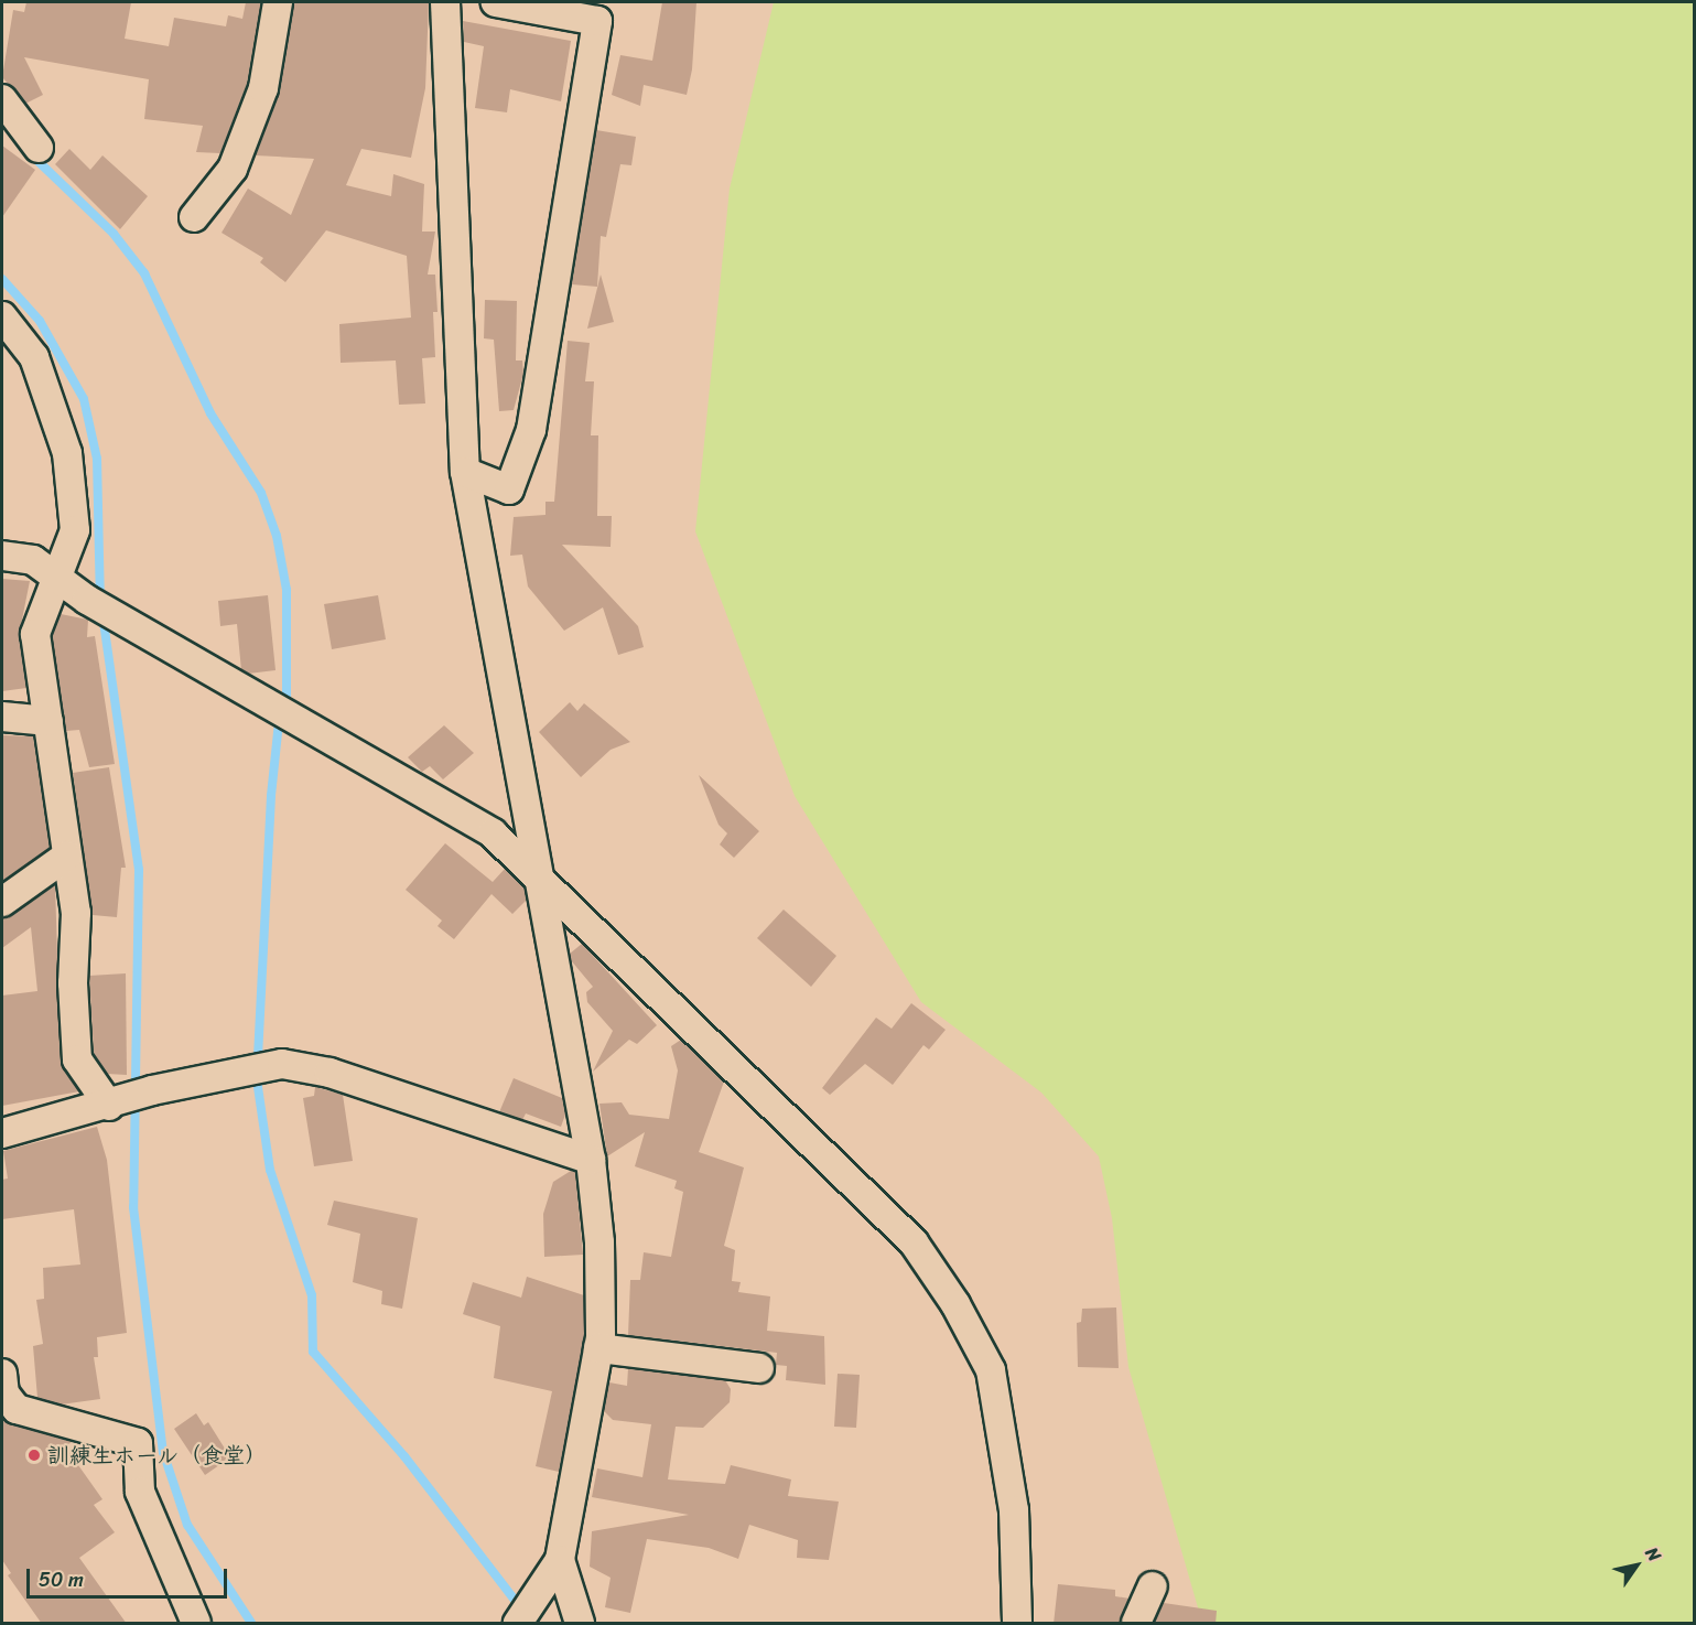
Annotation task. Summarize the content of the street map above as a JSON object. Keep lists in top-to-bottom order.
{
  "places": ["訓練生ホール（食堂）"],
  "scale_bar": "50 m",
  "north": "top right"
}
